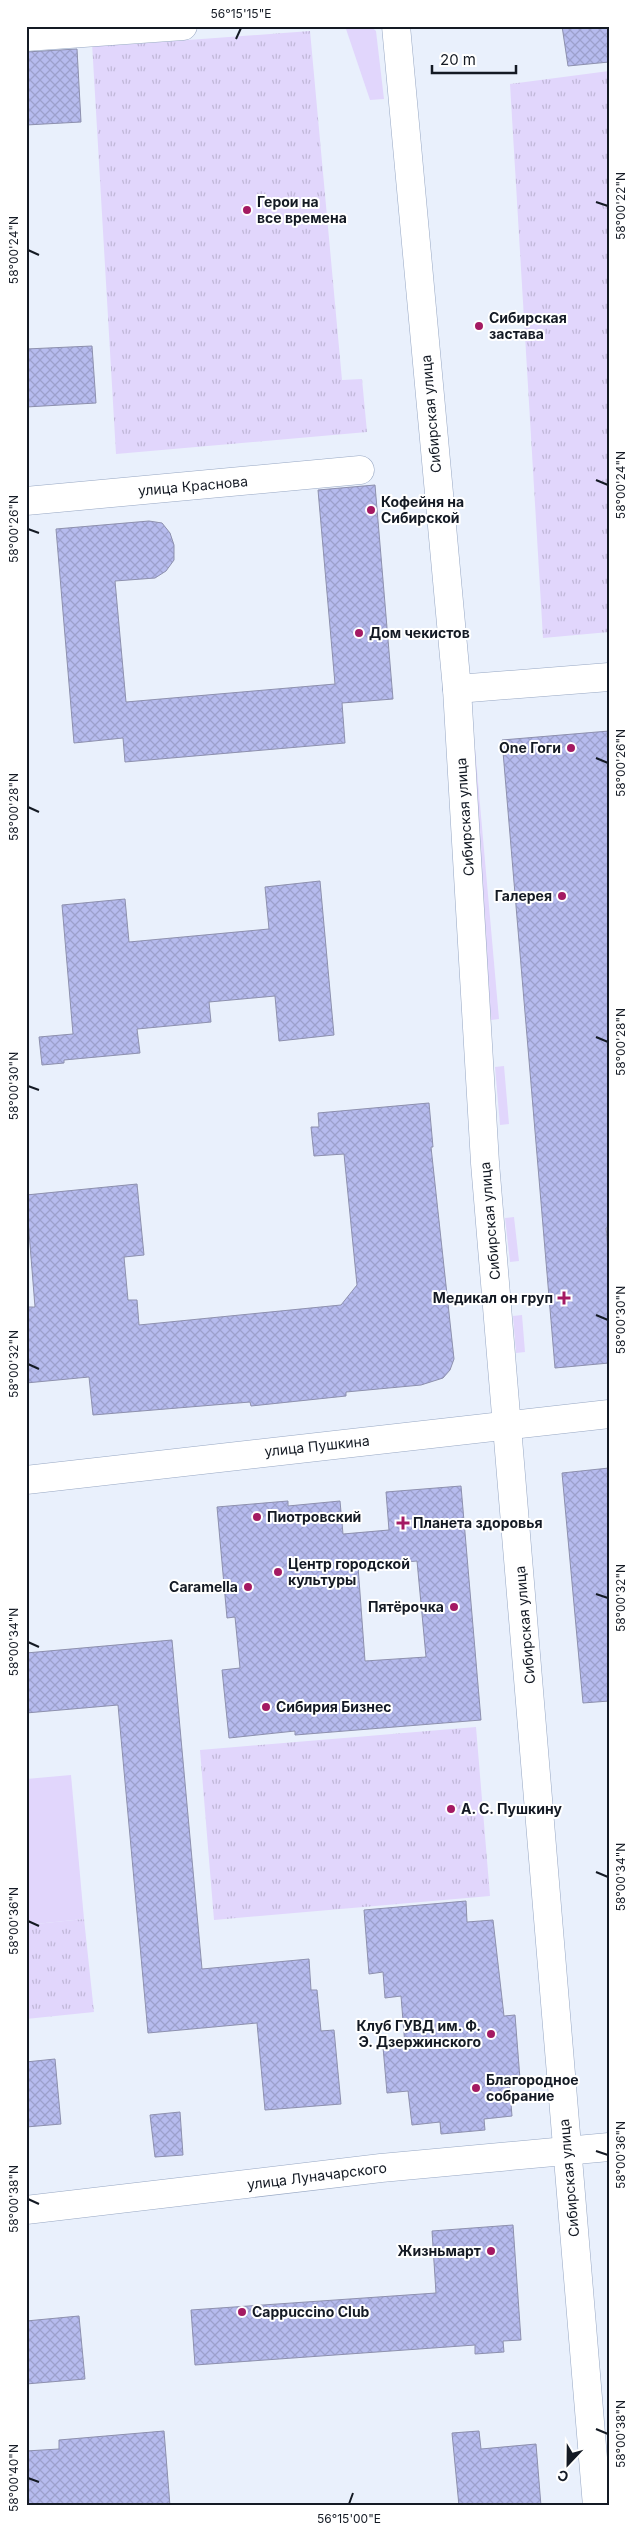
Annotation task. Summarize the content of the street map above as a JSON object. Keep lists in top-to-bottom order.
{
  "streets": {
    "main road": [
      "Сибирская улица",
      "улица Краснова",
      "улица Пушкина",
      "улица Луначарского"
    ]
  },
  "crossings": [
    ["Сибирская улица", "улица Пушкина"],
    ["Сибирская улица", "улица Луначарского"]
  ],
  "places": {
    "other": [
      "Герои на все времена",
      "Сибирская застава",
      "Кофейня на Сибирской",
      "Дом чекистов",
      "One Гоги",
      "Галерея",
      "Пиотровский",
      "Центр городской культуры",
      "Caramella",
      "Пятёрочка",
      "Сибирия Бизнес",
      "А. С. Пушкину",
      "Клуб ГУВД им. Ф. Э. Дзержинского",
      "Благородное собрание",
      "Жизньмарт",
      "Cappuccino Club"
    ],
    "health": ["Медикал он груп", "Планета здоровья"]
  },
  "scale_bar": "20 m",
  "north": "bottom",
  "coordinates": [
    "56°15'15\"E",
    "58°00'22\"N",
    "58°00'24\"N",
    "58°00'26\"N",
    "58°00'28\"N",
    "58°00'30\"N",
    "58°00'32\"N",
    "58°00'34\"N",
    "58°00'36\"N",
    "58°00'38\"N",
    "58°00'40\"N",
    "56°15'00\"E"
  ]
}
